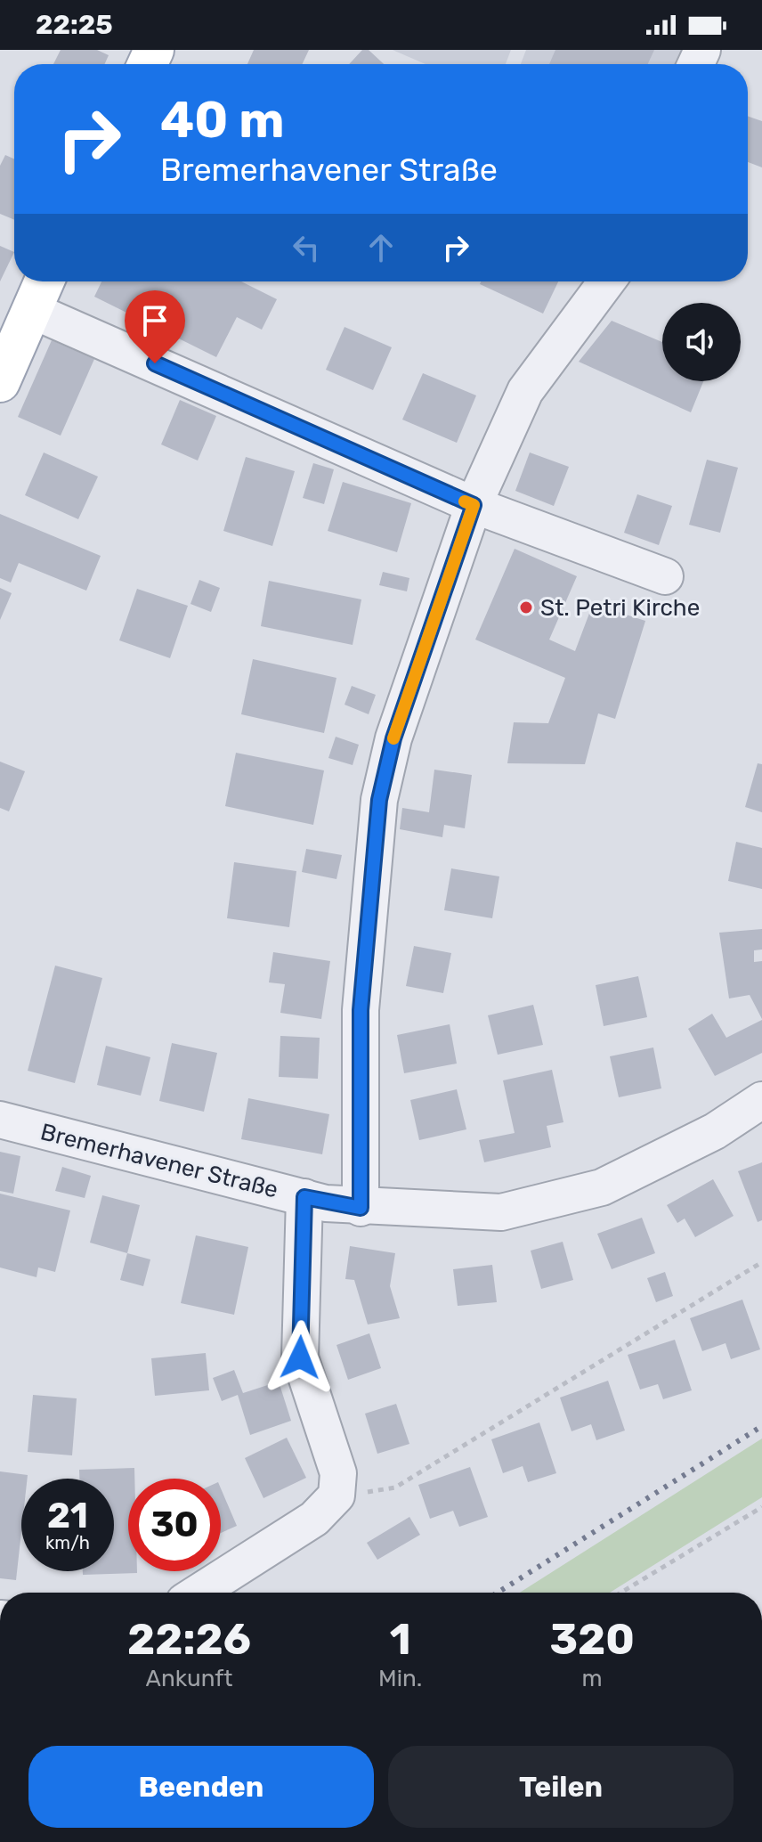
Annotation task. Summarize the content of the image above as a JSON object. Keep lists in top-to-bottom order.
{
  "streets": {
    "street": ["Bremerhavener Straße"]
  },
  "places": ["St. Petri Kirche"],
  "page": {
    "status": "22:25",
    "turn": ["40 m", "Bremerhavener Straße"],
    "speed": "21 km/h",
    "limit": "30",
    "eta": [
      "22:26",
      "Ankunft",
      "1",
      "Min.",
      "320",
      "m"
    ],
    "buttons": ["Beenden", "Teilen"]
  }
}
